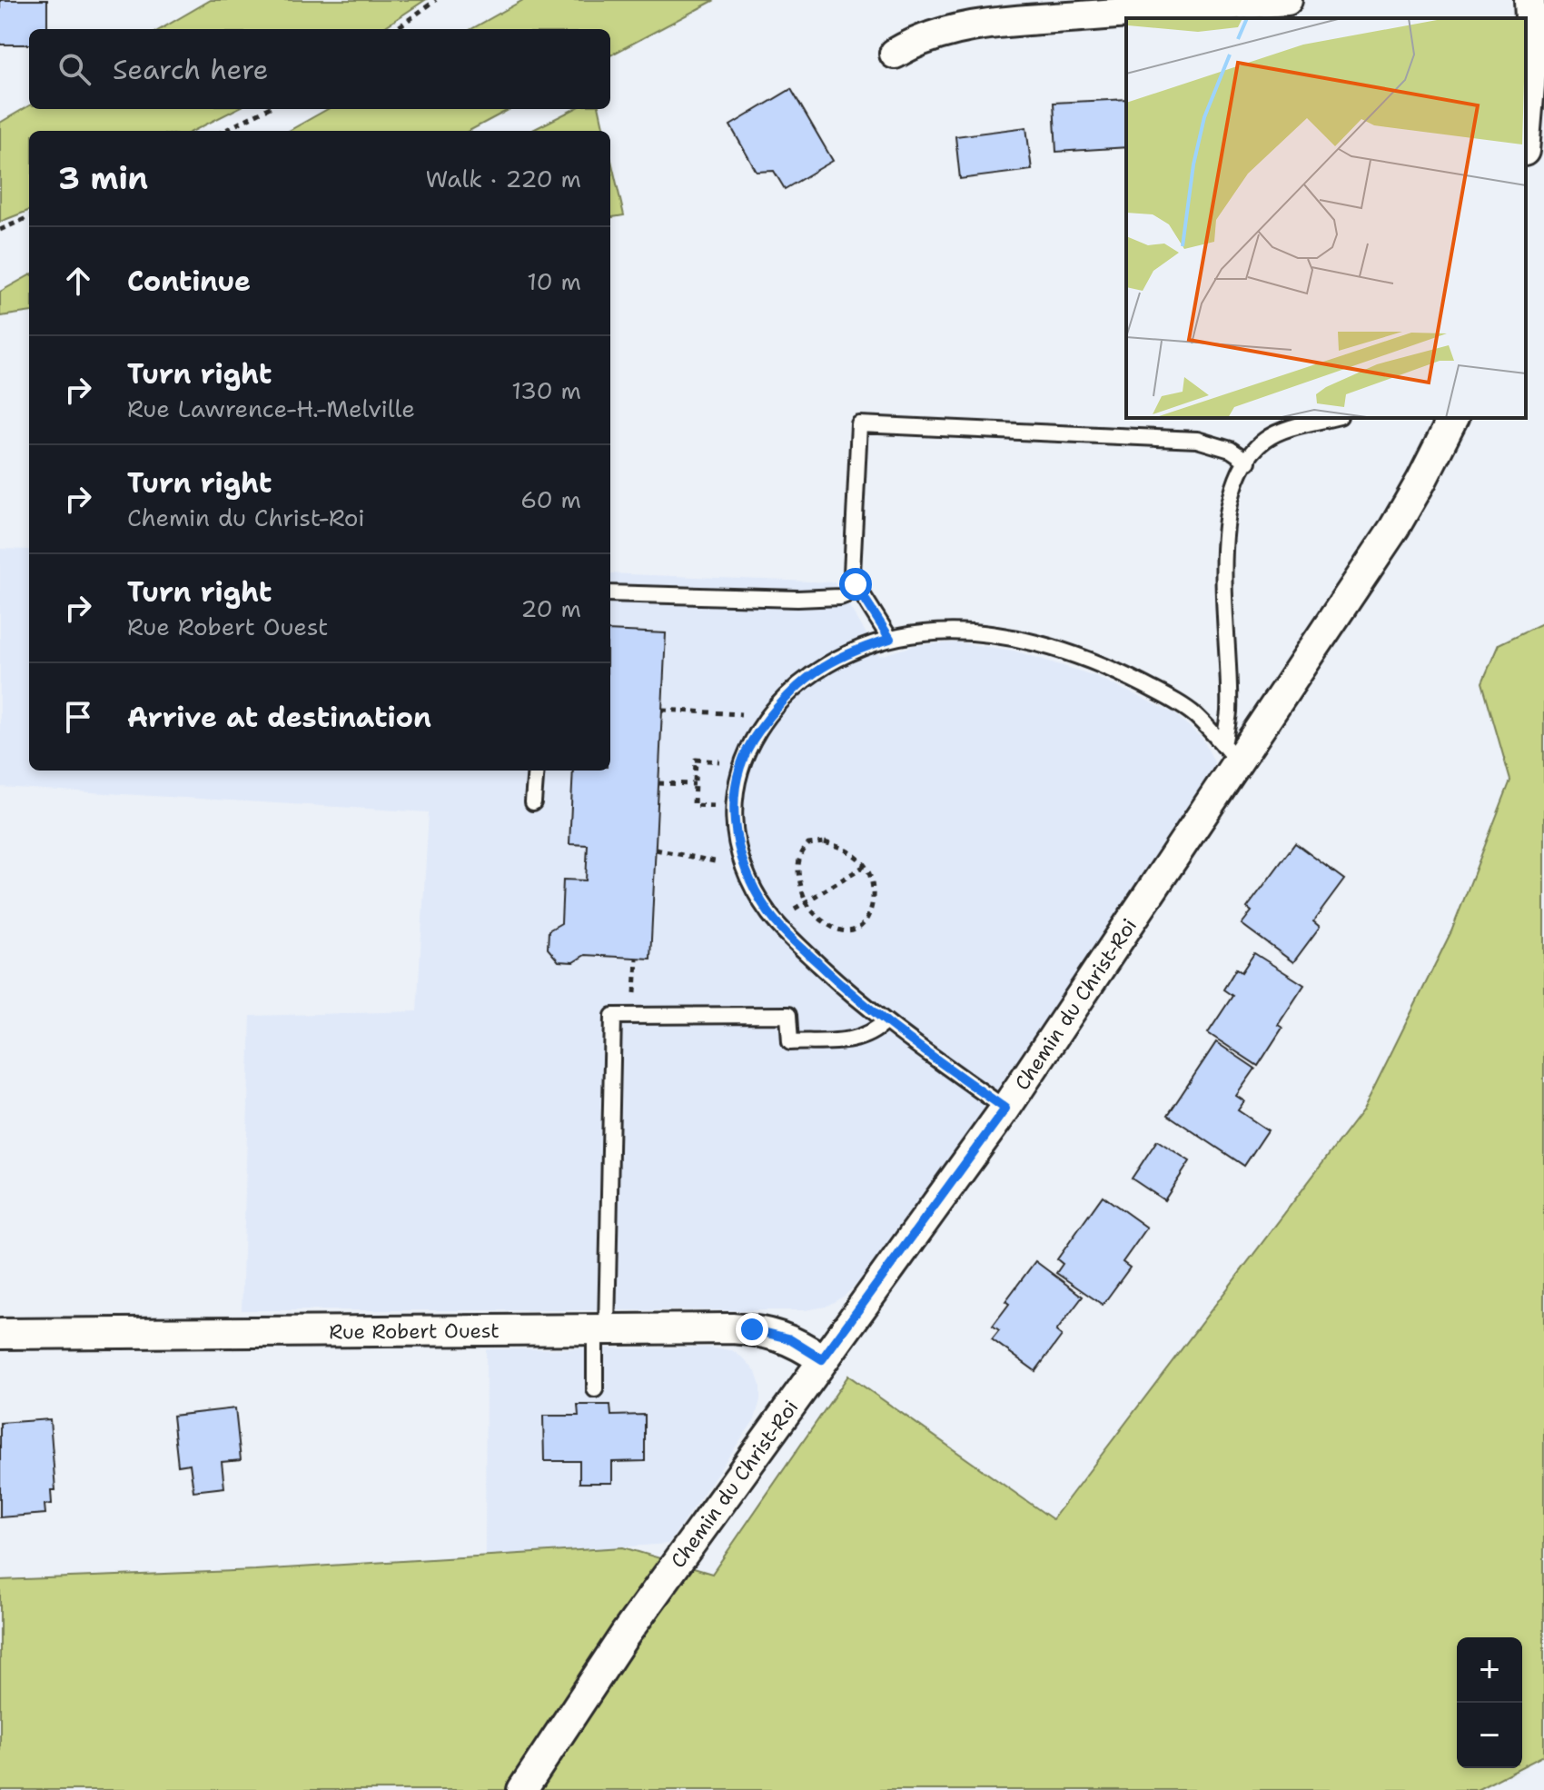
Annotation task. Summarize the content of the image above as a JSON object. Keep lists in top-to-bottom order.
{
  "streets": {
    "street": ["Chemin du Christ-Roi", "Rue Robert Ouest"]
  },
  "crossings": [
    ["Chemin du Christ-Roi", "Rue Robert Ouest"]
  ],
  "page": {
    "search": "Search here",
    "heading": ["3 min", "Walk · 220 m"],
    "list": [
      ["Continue", "10 m"],
      ["Turn right", "Rue Lawrence-H.-Melville", "130 m"],
      ["Turn right", "Chemin du Christ-Roi", "60 m"],
      ["Turn right", "Rue Robert Ouest", "20 m"],
      "Arrive at destination"
    ],
    "map_buttons": ["+", "−"]
  }
}
